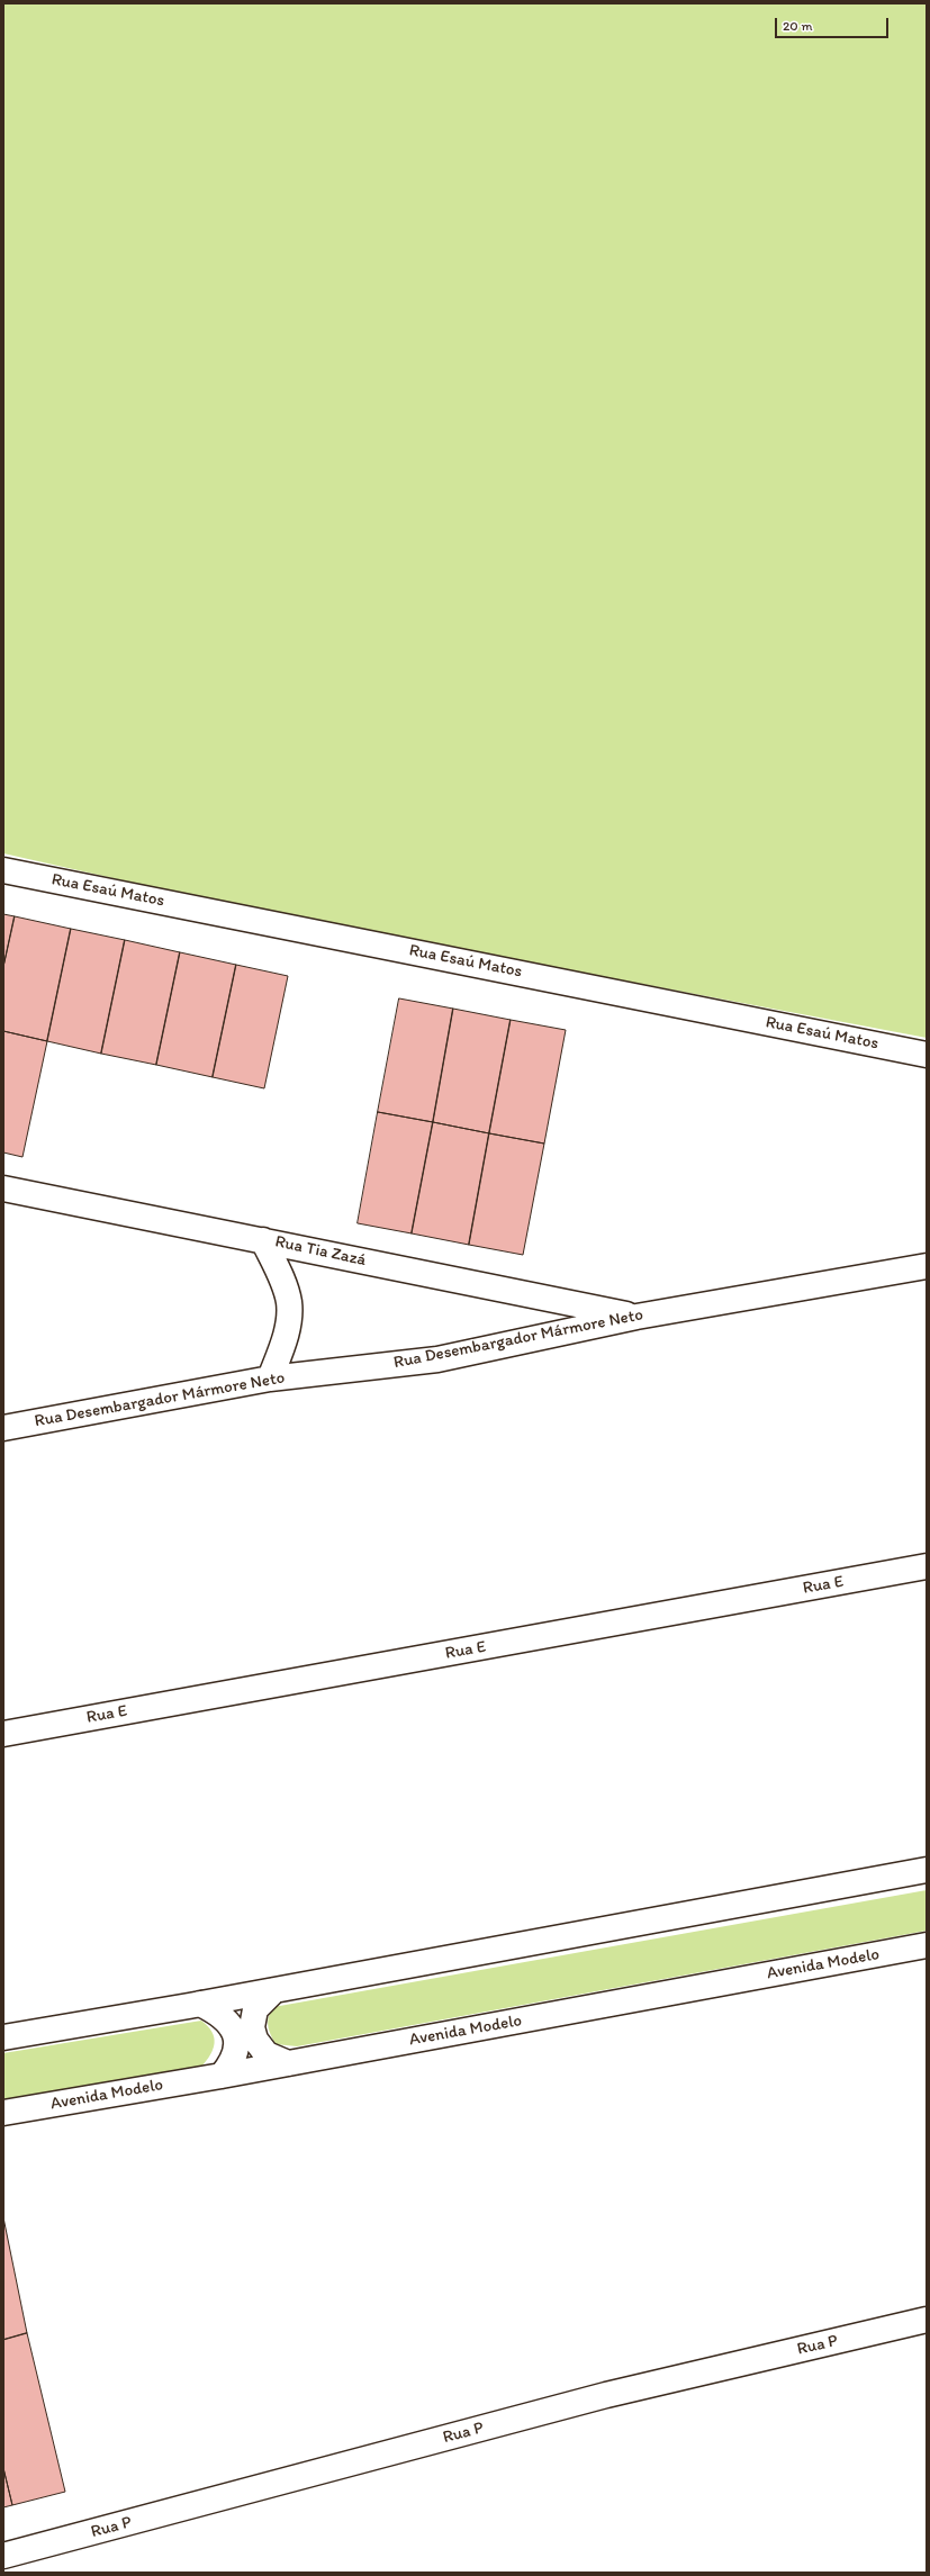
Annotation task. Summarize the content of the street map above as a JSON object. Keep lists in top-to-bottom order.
{
  "streets": {
    "street": [
      "Rua Esaú Matos",
      "Rua Tia Zazá",
      "Rua Desembargador Mármore Neto",
      "Rua E",
      "Avenida Modelo",
      "Rua P"
    ]
  },
  "crossings": [
    ["Rua Tia Zazá", "Rua Desembargador Mármore Neto"]
  ],
  "scale_bar": "20 m"
}
